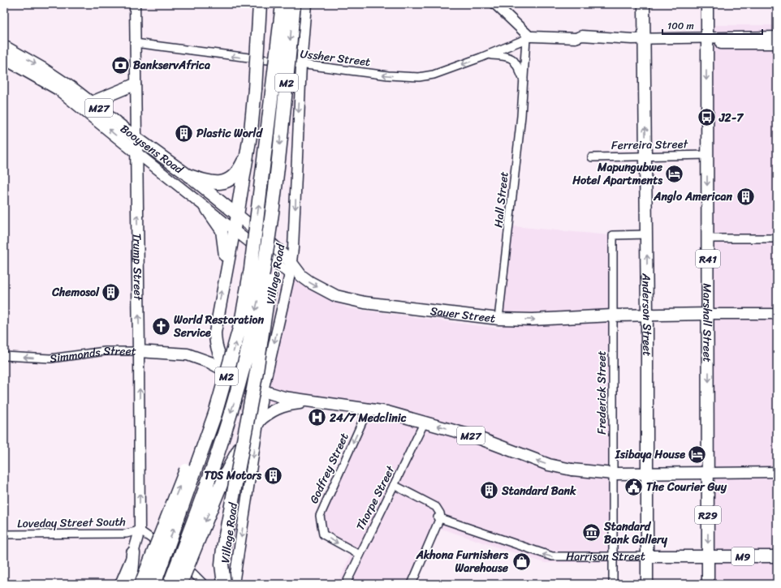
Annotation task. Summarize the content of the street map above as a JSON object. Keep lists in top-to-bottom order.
{
  "streets": {
    "highway": ["M2"],
    "main road": [
      "M27",
      "Booysens Road",
      "R41",
      "Trump Street",
      "Sauer Street",
      "Anderson Street",
      "Marshall Street",
      "Simmonds Street",
      "R29",
      "Harrison Street",
      "M9"
    ],
    "street": [
      "Ussher Street",
      "Ferreira Street",
      "Hall Street",
      "Village Road",
      "Frederick Street",
      "Godfrey Street",
      "Thorpe Street",
      "Loveday Street South"
    ]
  },
  "crossings": [
    ["Ussher Street", "Hall Street"],
    ["Ussher Street", "Trump Street"],
    ["Ussher Street", "Village Road"],
    ["M2", "Simmonds Street"],
    ["M27", "Sauer Street"],
    ["M27", "Anderson Street"],
    ["M27", "Marshall Street"],
    ["Ferreira Street", "Anderson Street"],
    ["Ferreira Street", "Marshall Street"],
    ["Booysens Road", "Trump Street"],
    ["Booysens Road", "Village Road"],
    ["Booysens Road", "Sauer Street"],
    ["Hall Street", "Sauer Street"],
    ["Trump Street", "Simmonds Street"],
    ["Trump Street", "Loveday Street South"],
    ["Village Road", "Sauer Street"],
    ["Village Road", "Simmonds Street"],
    ["Sauer Street", "Anderson Street"],
    ["Sauer Street", "Frederick Street"],
    ["Anderson Street", "Simmonds Street"],
    ["Anderson Street", "Frederick Street"],
    ["Anderson Street", "Harrison Street"],
    ["Marshall Street", "Simmonds Street"],
    ["Marshall Street", "Harrison Street"],
    ["Simmonds Street", "Frederick Street"],
    ["Simmonds Street", "Godfrey Street"],
    ["Simmonds Street", "Thorpe Street"],
    ["Frederick Street", "Harrison Street"],
    ["Godfrey Street", "Thorpe Street"]
  ],
  "one_way": [
    "Ussher Street",
    "Trump Street",
    "Village Road",
    "Sauer Street",
    "Marshall Street",
    "Simmonds Street",
    "Godfrey Street",
    "Harrison Street"
  ],
  "places": {
    "bank": ["BankservAfrica"],
    "bus stop": ["J2-7"],
    "building": [
      "Plastic World",
      "Anglo American",
      "Chemosol",
      "TDS Motors",
      "Standard Bank"
    ],
    "hotel": ["Mapungubwe Hotel Apartments", "Isibaya House"],
    "church": ["World Restoration Service"],
    "hospital": ["24/7 Medclinic"],
    "public building": ["The Courier Guy"],
    "museum": ["Standard Bank Gallery"],
    "shop": ["Akhona Furnishers Warehouse"]
  },
  "scale_bar": "100 m"
}
